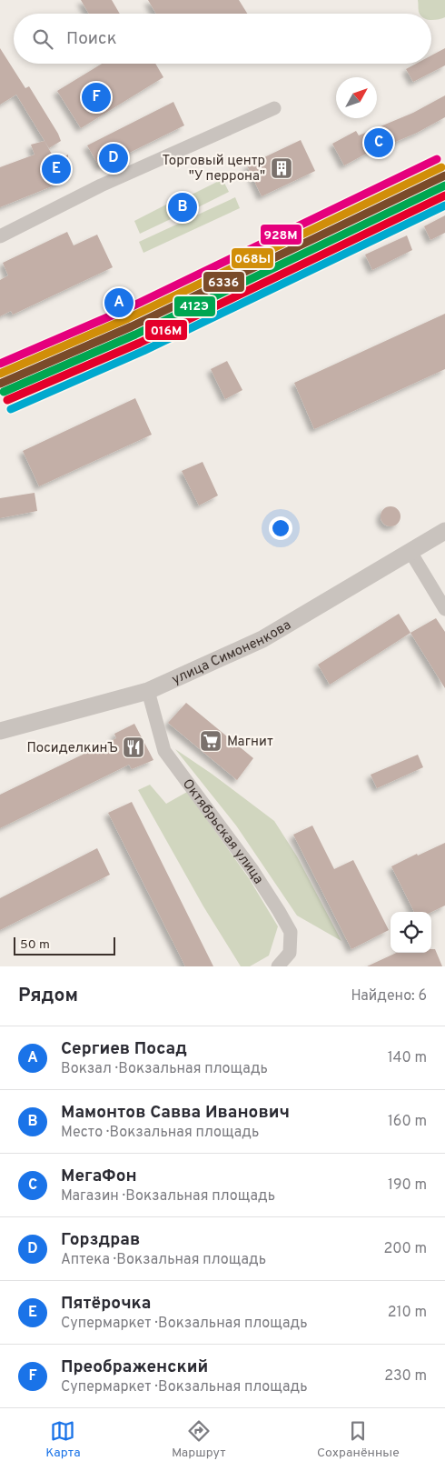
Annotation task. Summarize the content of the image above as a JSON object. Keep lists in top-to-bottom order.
{
  "streets": {
    "street": ["улица Симоненкова", "Октябрьская улица"]
  },
  "crossings": [
    ["улица Симоненкова", "Октябрьская улица"]
  ],
  "places": {
    "building": ["Торговый центр \"У перрона\""],
    "supermarket": ["Магнит"],
    "restaurant": ["ПосиделкинЪ"]
  },
  "lines": [
    "transit line 928М",
    "transit line 068Ы",
    "transit line 6336",
    "transit line 412Э",
    "transit line 016М"
  ],
  "scale_bar": "50 m",
  "north": "top right",
  "page": {
    "search": "Поиск",
    "pins": [
      "F",
      "C",
      "D",
      "E",
      "B",
      "A"
    ],
    "scale": "50 m",
    "heading": ["Рядом", "Найдено: 6"],
    "list": [
      {
        "mark": "A",
        "name": "Сергиев Посад",
        "note": "Вокзал · Вокзальная площадь",
        "value": "140 m"
      },
      {
        "mark": "B",
        "name": "Мамонтов Савва Иванович",
        "note": "Место · Вокзальная площадь",
        "value": "160 m"
      },
      {
        "mark": "C",
        "name": "МегаФон",
        "note": "Магазин · Вокзальная площадь",
        "value": "190 m"
      },
      {
        "mark": "D",
        "name": "Горздрав",
        "note": "Аптека · Вокзальная площадь",
        "value": "200 m"
      },
      {
        "mark": "E",
        "name": "Пятёрочка",
        "note": "Супермаркет · Вокзальная площадь",
        "value": "210 m"
      },
      {
        "mark": "F",
        "name": "Преображенский",
        "note": "Супермаркет · Вокзальная площадь",
        "value": "230 m"
      }
    ],
    "nav": ["Карта", "Маршрут", "Сохранённые"]
  }
}
